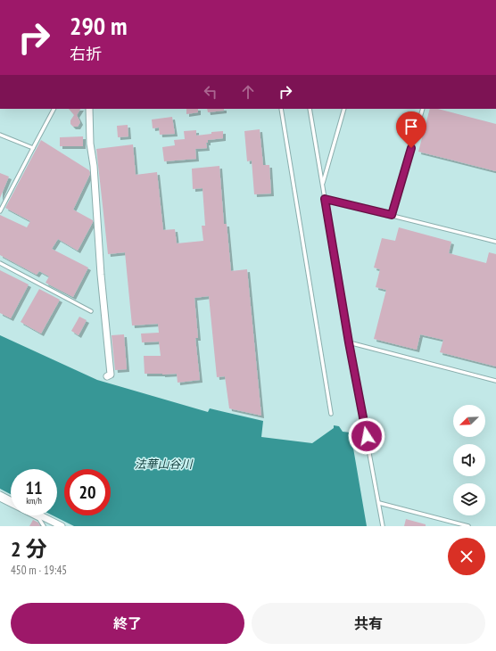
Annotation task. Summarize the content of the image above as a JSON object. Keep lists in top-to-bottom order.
{
  "water": ["法華山谷川"],
  "north": "bottom left",
  "page": {
    "turn": ["290 m", "右折"],
    "speed": "11 km/h",
    "limit": "20",
    "heading": ["2 分", "450 m · 19:45"],
    "buttons": ["終了", "共有"]
  }
}
